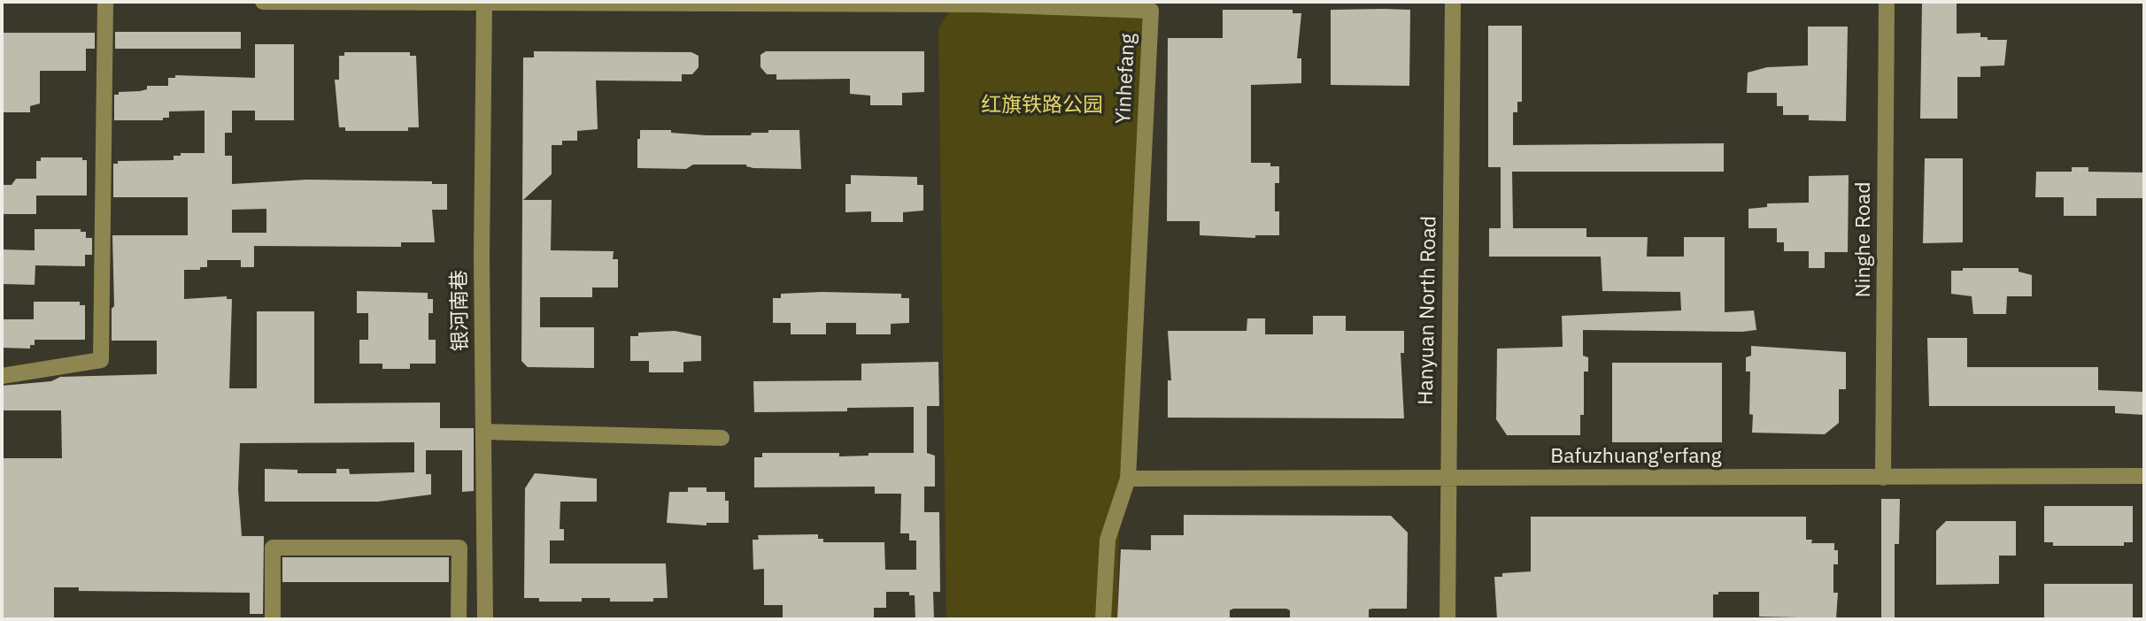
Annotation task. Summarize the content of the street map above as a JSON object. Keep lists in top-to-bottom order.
{
  "streets": {
    "street": [
      "Yinhefang",
      "Ninghe Road",
      "银河南巷",
      "Hanyuan North Road",
      "Bafuzhuang'erfang"
    ]
  },
  "crossings": [
    ["Yinhefang", "银河南巷"],
    ["Yinhefang", "Bafuzhuang'erfang"],
    ["Ninghe Road", "Bafuzhuang'erfang"],
    ["Hanyuan North Road", "Bafuzhuang'erfang"]
  ],
  "parks": ["红旗铁路公园"]
}
